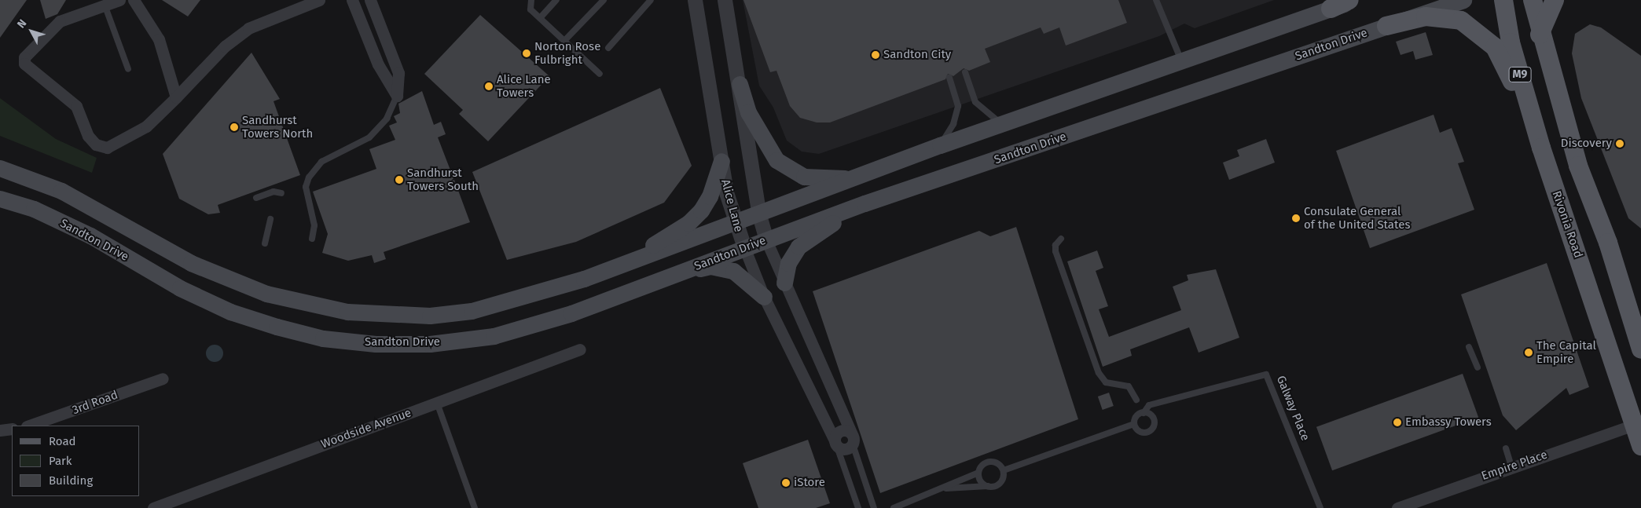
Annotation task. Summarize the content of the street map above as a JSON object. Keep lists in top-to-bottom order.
{
  "streets": {
    "main road": ["Sandton Drive", "M9", "Rivonia Road"],
    "street": [
      "Alice Lane",
      "3rd Road",
      "Woodside Avenue",
      "Empire Place"
    ],
    "lane": ["Galway Place"]
  },
  "crossings": [
    ["Sandton Drive", "Alice Lane"],
    ["Rivonia Road", "Empire Place"]
  ],
  "places": [
    "Norton Rose Fulbright",
    "Sandton City",
    "Alice Lane Towers",
    "Sandhurst Towers North",
    "Discovery",
    "Sandhurst Towers South",
    "Consulate General of the United States",
    "The Capital Empire",
    "Embassy Towers",
    "iStore"
  ],
  "legend": ["Road", "Park", "Building"],
  "north": "top left"
}
